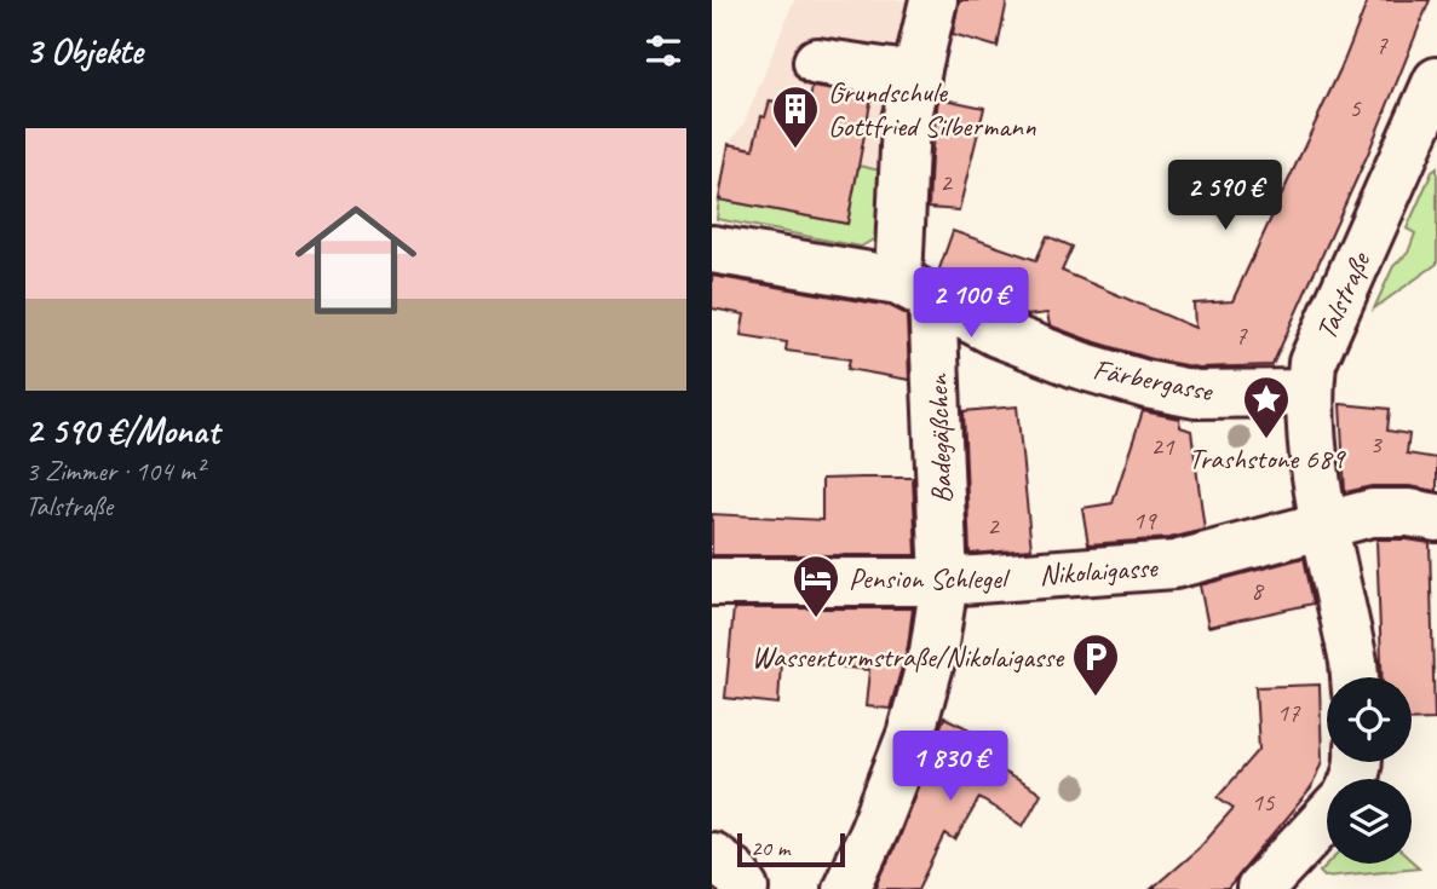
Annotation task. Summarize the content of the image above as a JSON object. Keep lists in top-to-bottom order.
{
  "streets": {
    "street": [
      "Talstraße",
      "Färbergasse",
      "Badegäßchen",
      "Nikolaigasse"
    ]
  },
  "crossings": [
    ["Talstraße", "Färbergasse"],
    ["Talstraße", "Nikolaigasse"],
    ["Färbergasse", "Badegäßchen"],
    ["Badegäßchen", "Nikolaigasse"]
  ],
  "places": {
    "building": ["Grundschule Gottfried Silbermann"],
    "place": ["Trashstone 689"],
    "hotel": ["Pension Schlegel"],
    "parking": ["Wasserturmstraße/Nikolaigasse"]
  },
  "house_numbers": [
    "7",
    "5",
    "2",
    "7",
    "3",
    "21",
    "19",
    "2",
    "8",
    "17",
    "15"
  ],
  "scale_bar": "20 m",
  "page": {
    "heading": "3 Objekte",
    "list": [
      {
        "name": "2 590 €/Monat",
        "note": "3 Zimmer · 104 m² · Talstraße"
      }
    ],
    "price": ["2 590 €", "2 100 €", "1 830 €"],
    "scale": "20 m"
  }
}
